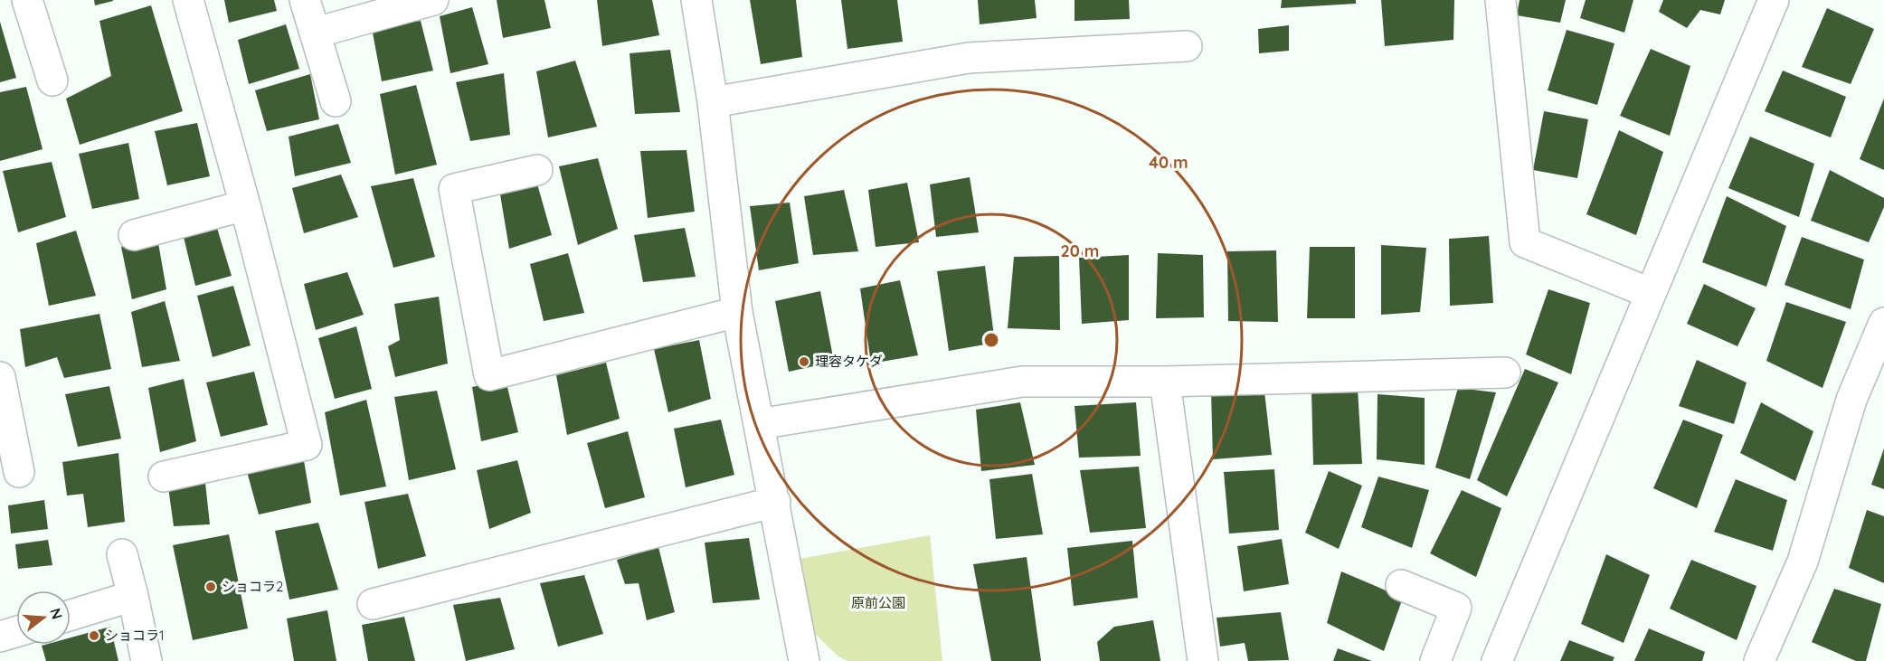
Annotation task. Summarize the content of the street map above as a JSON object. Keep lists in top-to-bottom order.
{
  "parks": ["原前公園"],
  "places": ["理容タケダ", "ショコラ2", "ショコラ1"],
  "north": "right",
  "rings": ["40 m", "20 m"]
}
